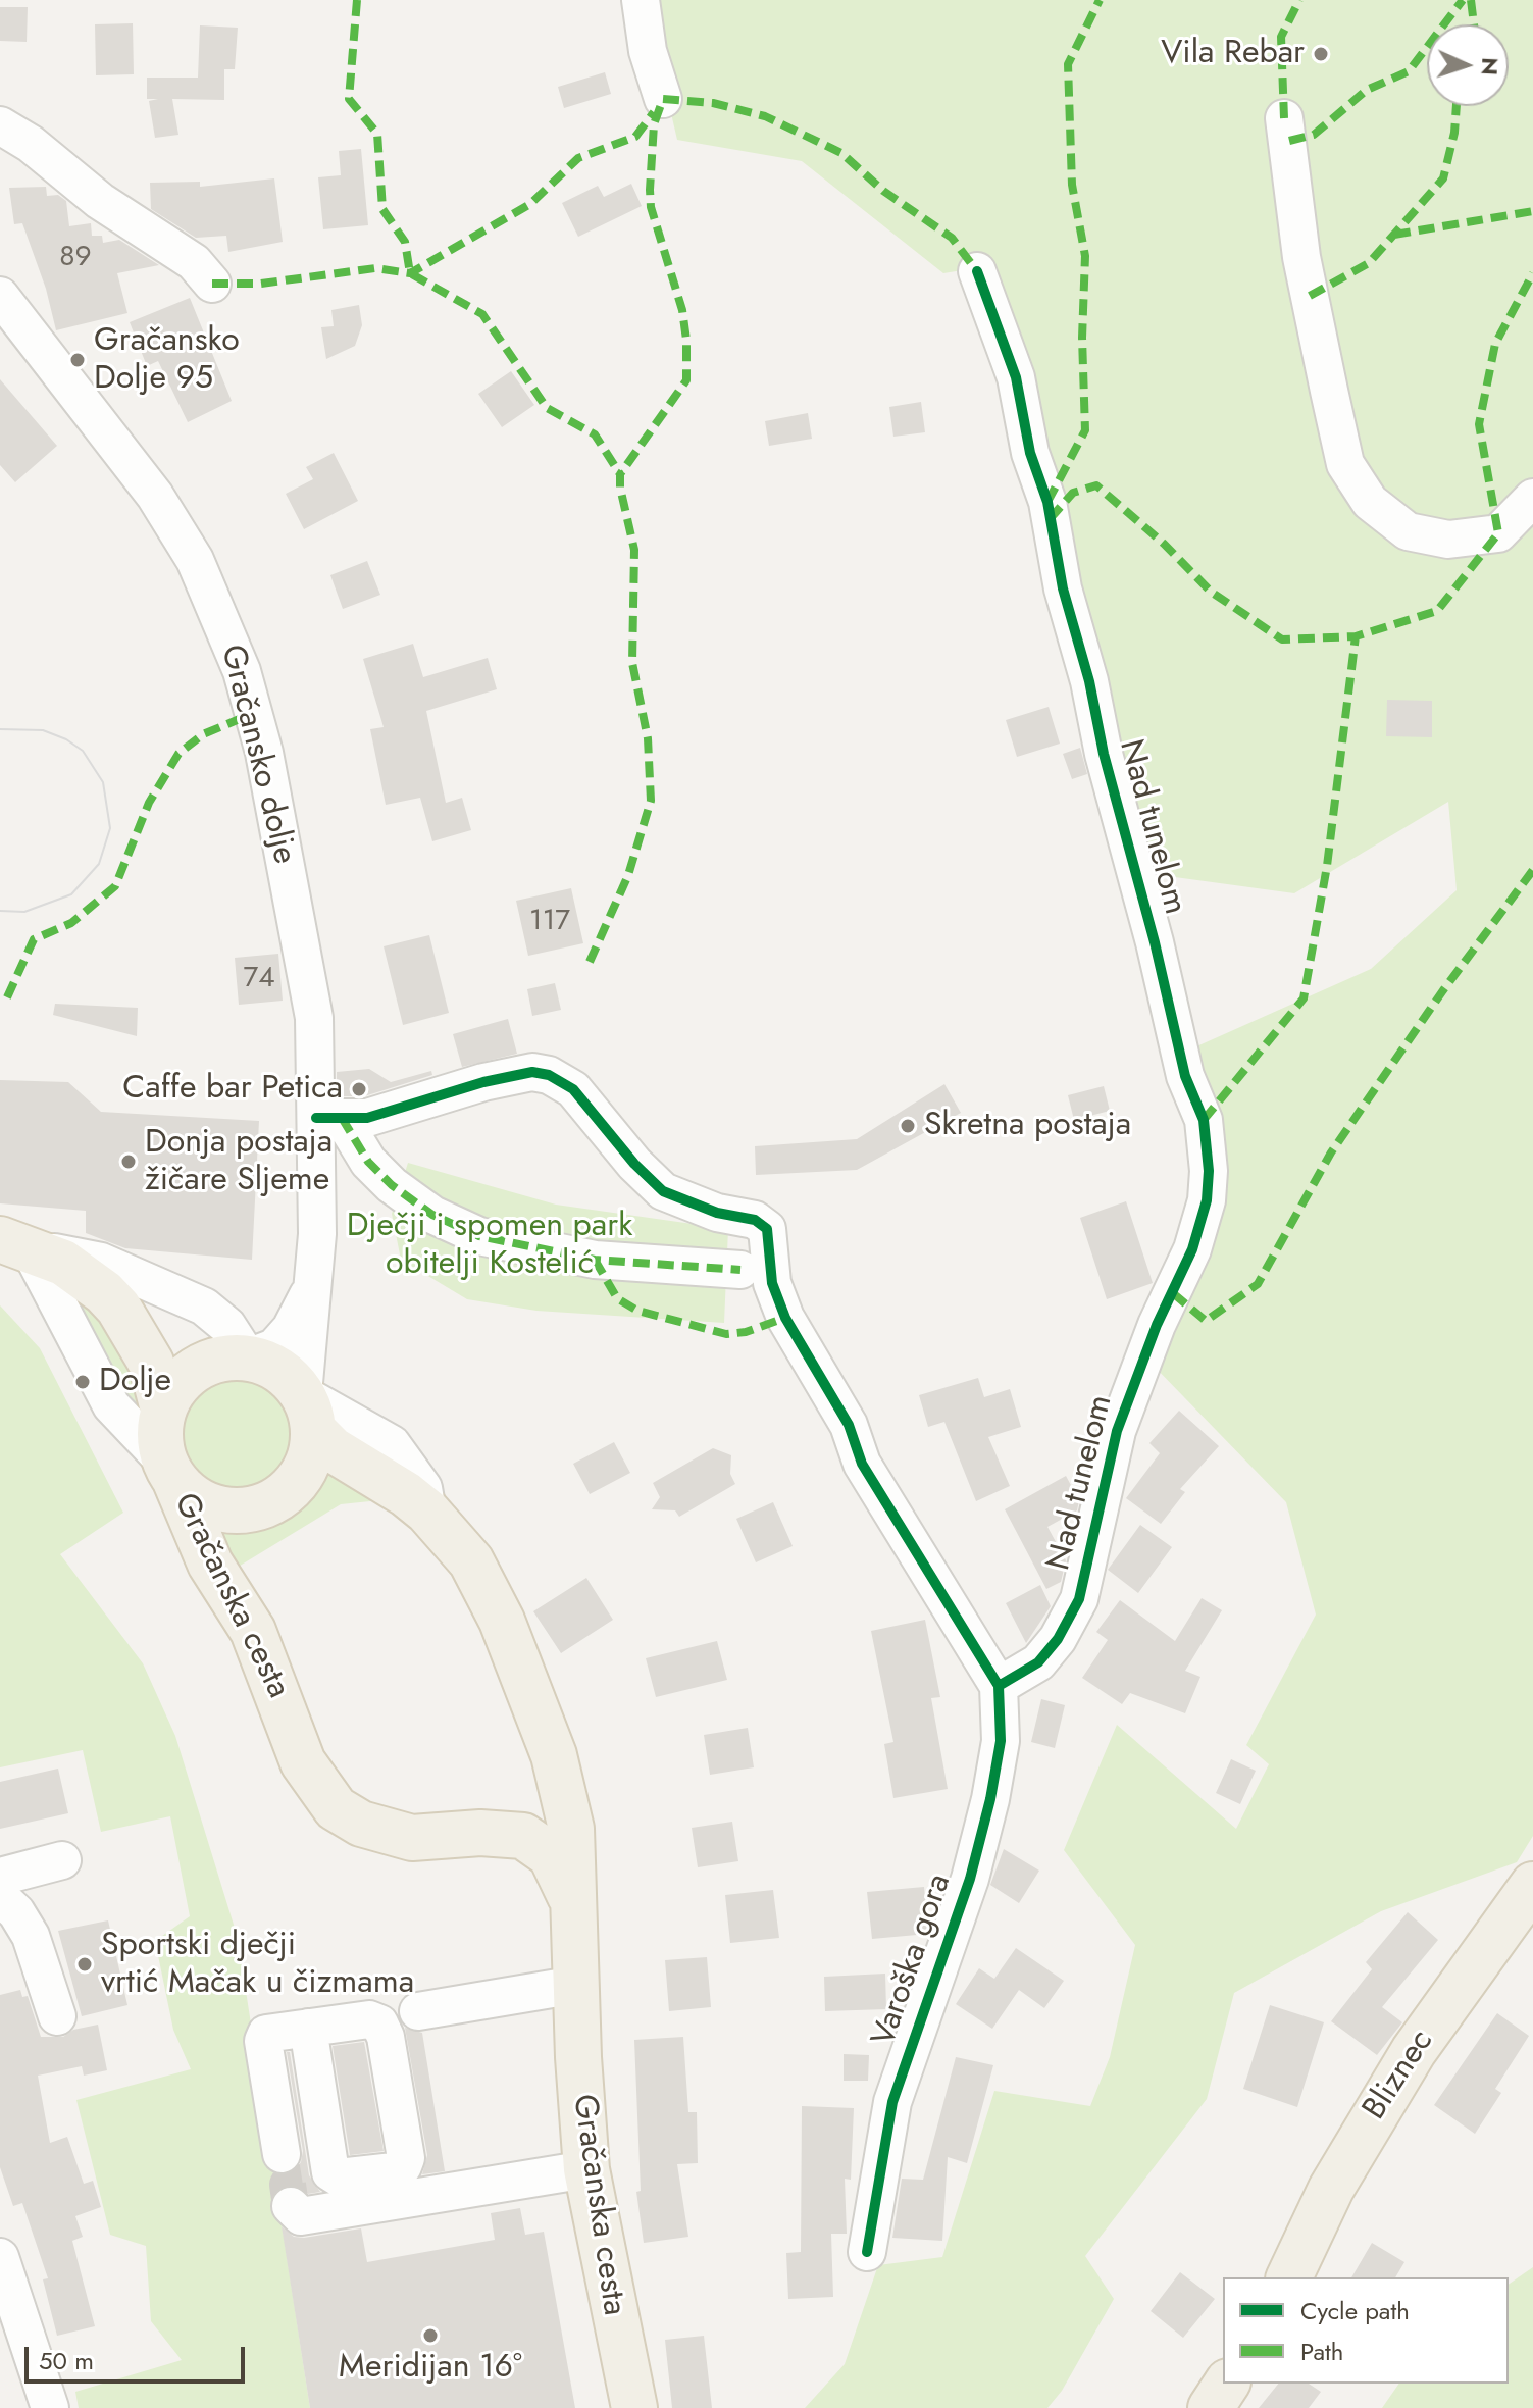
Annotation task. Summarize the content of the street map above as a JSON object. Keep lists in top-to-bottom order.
{
  "streets": {
    "main road": ["Gračanska cesta", "Bliznec"],
    "street": ["Gračansko dolje", "Nad tunelom", "Varoška gora"]
  },
  "crossings": [
    ["Gračansko dolje", "Gračanska cesta"],
    ["Nad tunelom", "Varoška gora"]
  ],
  "parks": ["Dječji i spomen park obitelji Kostelić"],
  "places": [
    "Vila Rebar",
    "Gračansko Dolje 95",
    "Caffe bar Petica",
    "Skretna postaja",
    "Donja postaja žičare Sljeme",
    "Dolje",
    "Sportski dječji vrtić Mačak u čizmama",
    "Meridijan 16°"
  ],
  "house_numbers": ["89", "117", "74"],
  "legend": ["Cycle path", "Path"],
  "scale_bar": "50 m",
  "north": "right"
}
